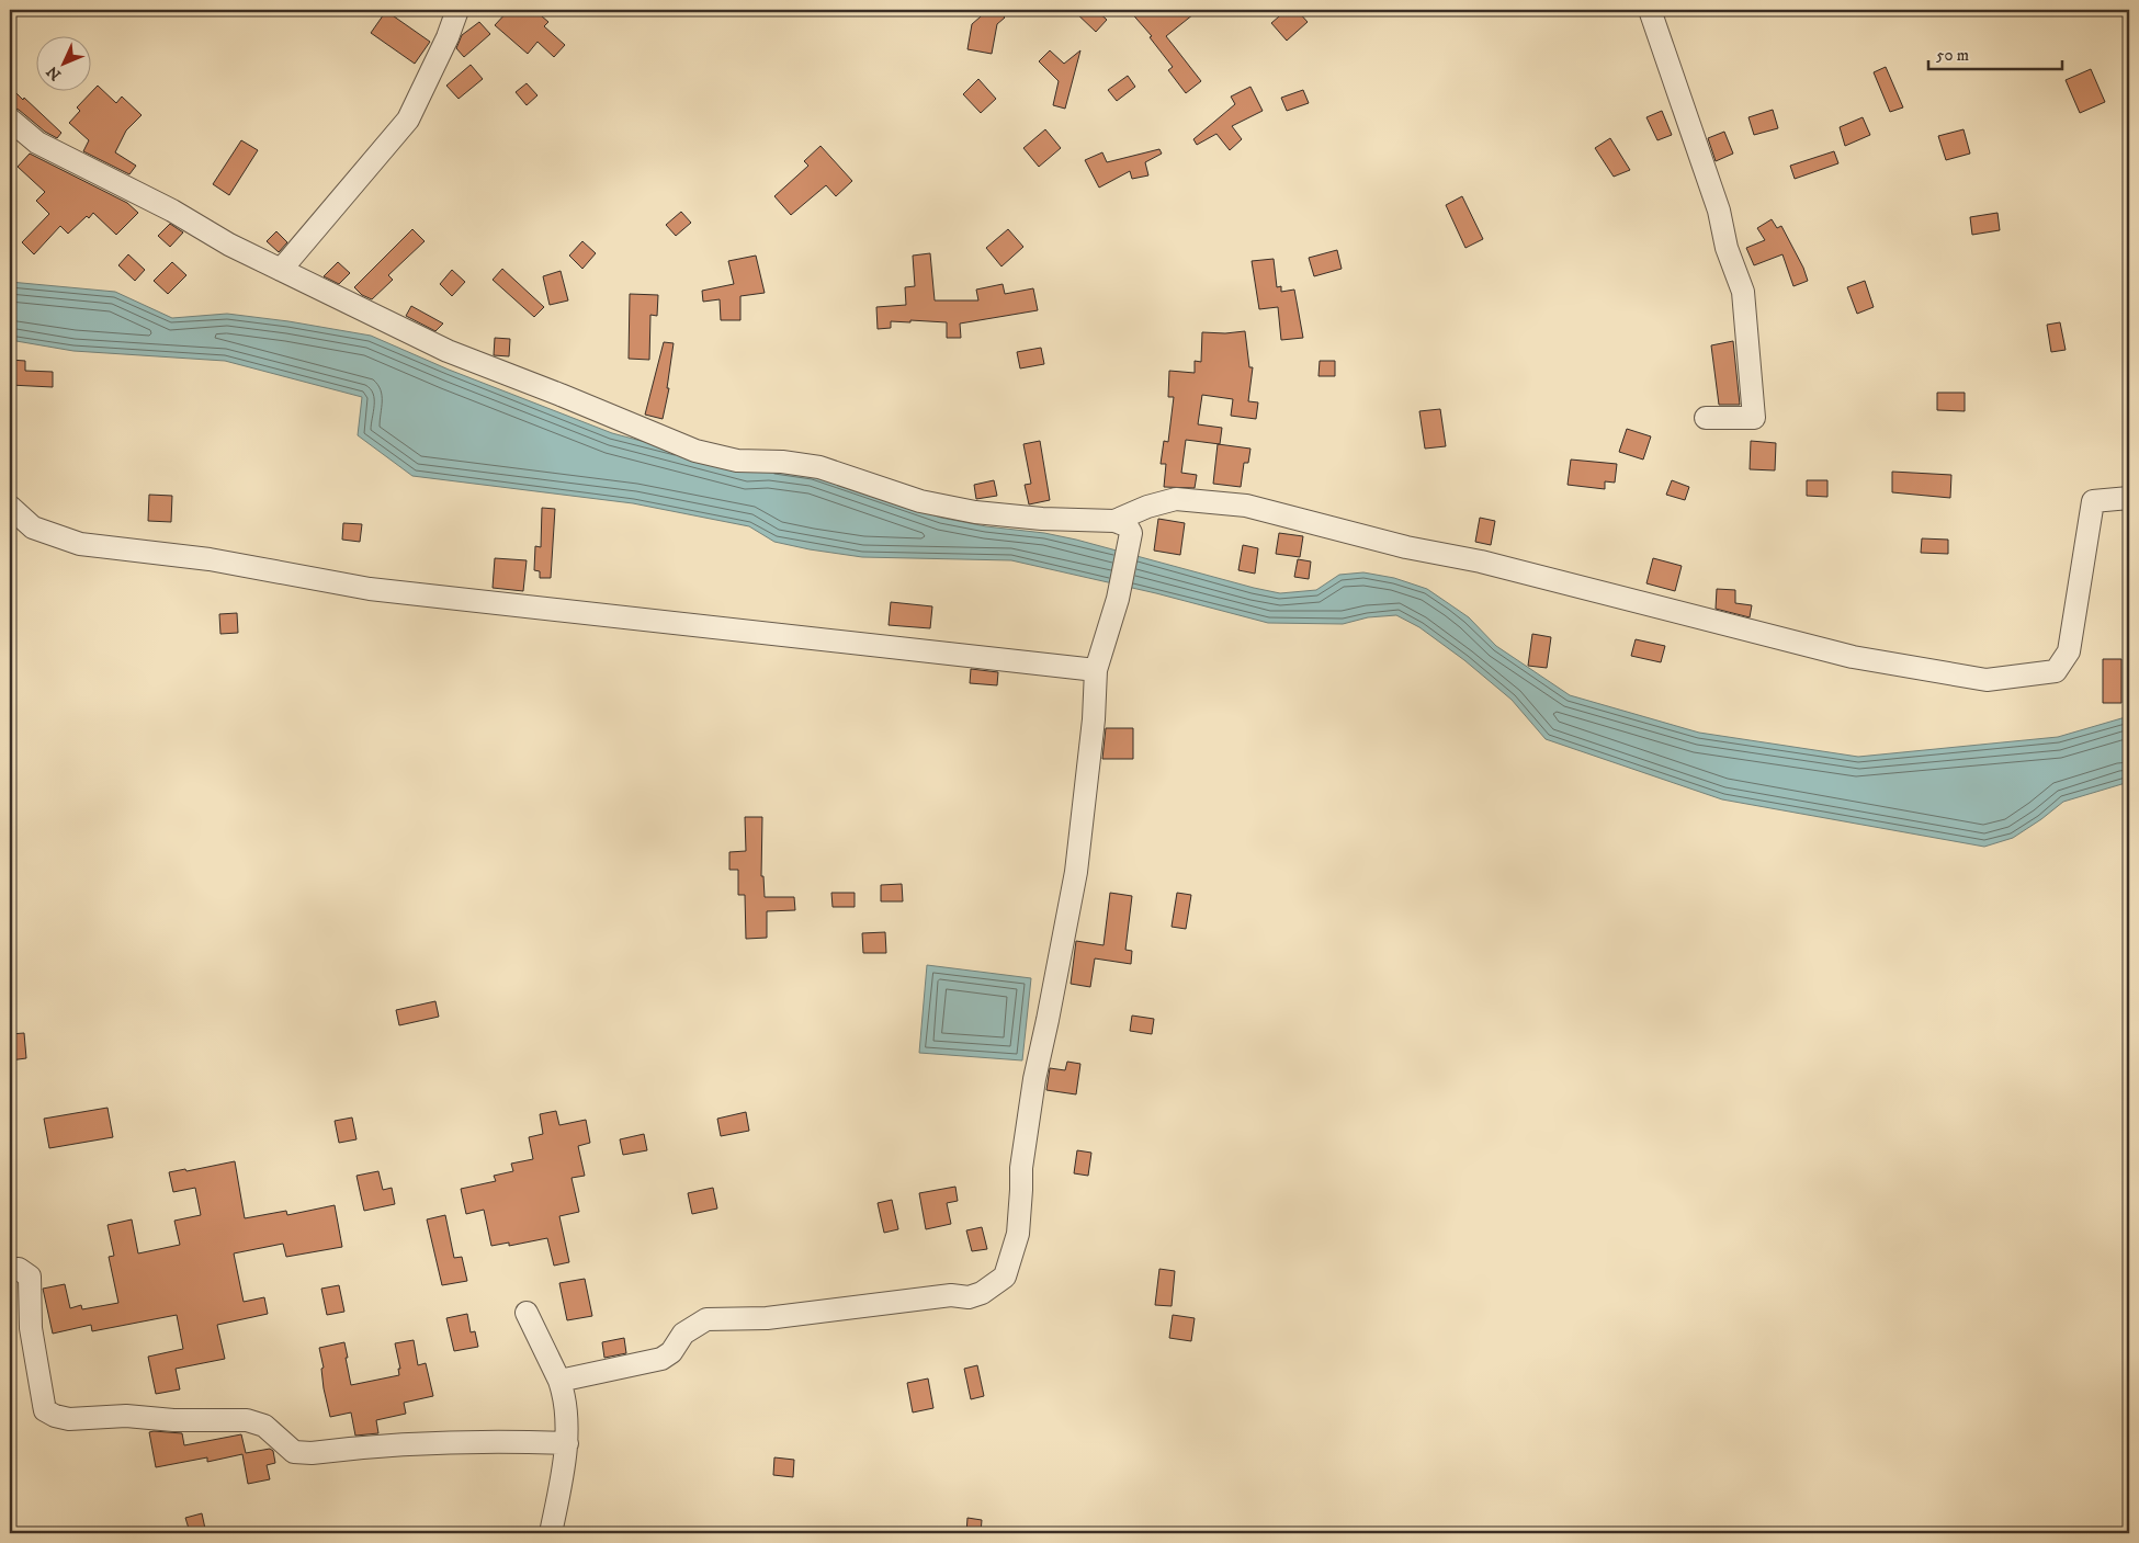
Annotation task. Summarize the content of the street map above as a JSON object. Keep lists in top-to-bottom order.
{
  "scale_bar": "50 m",
  "north": "bottom left"
}
